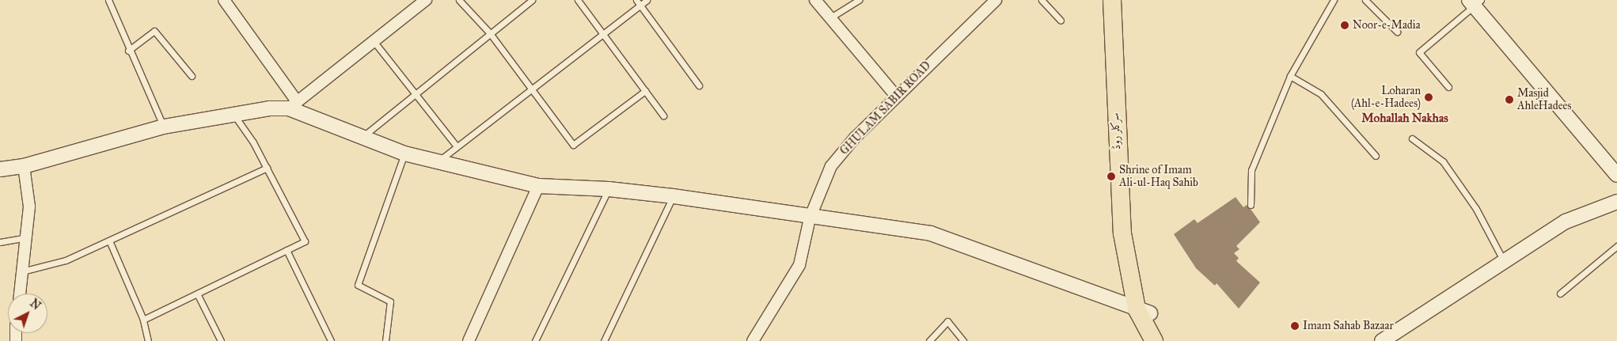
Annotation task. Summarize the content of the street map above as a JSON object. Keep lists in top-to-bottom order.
{
  "streets": {
    "main road": ["سرکلر روڈ"],
    "street": ["GHULAM SABIR ROAD"]
  },
  "districts": ["Mohallah Nakhas"],
  "places": [
    "Noor-e-Madia",
    "Loharan (Ahl-e-Hadees)",
    "Masjid AhleHadees",
    "Shrine of Imam Ali-ul-Haq Sahib",
    "Imam Sahab Bazaar"
  ],
  "north": "top right"
}
